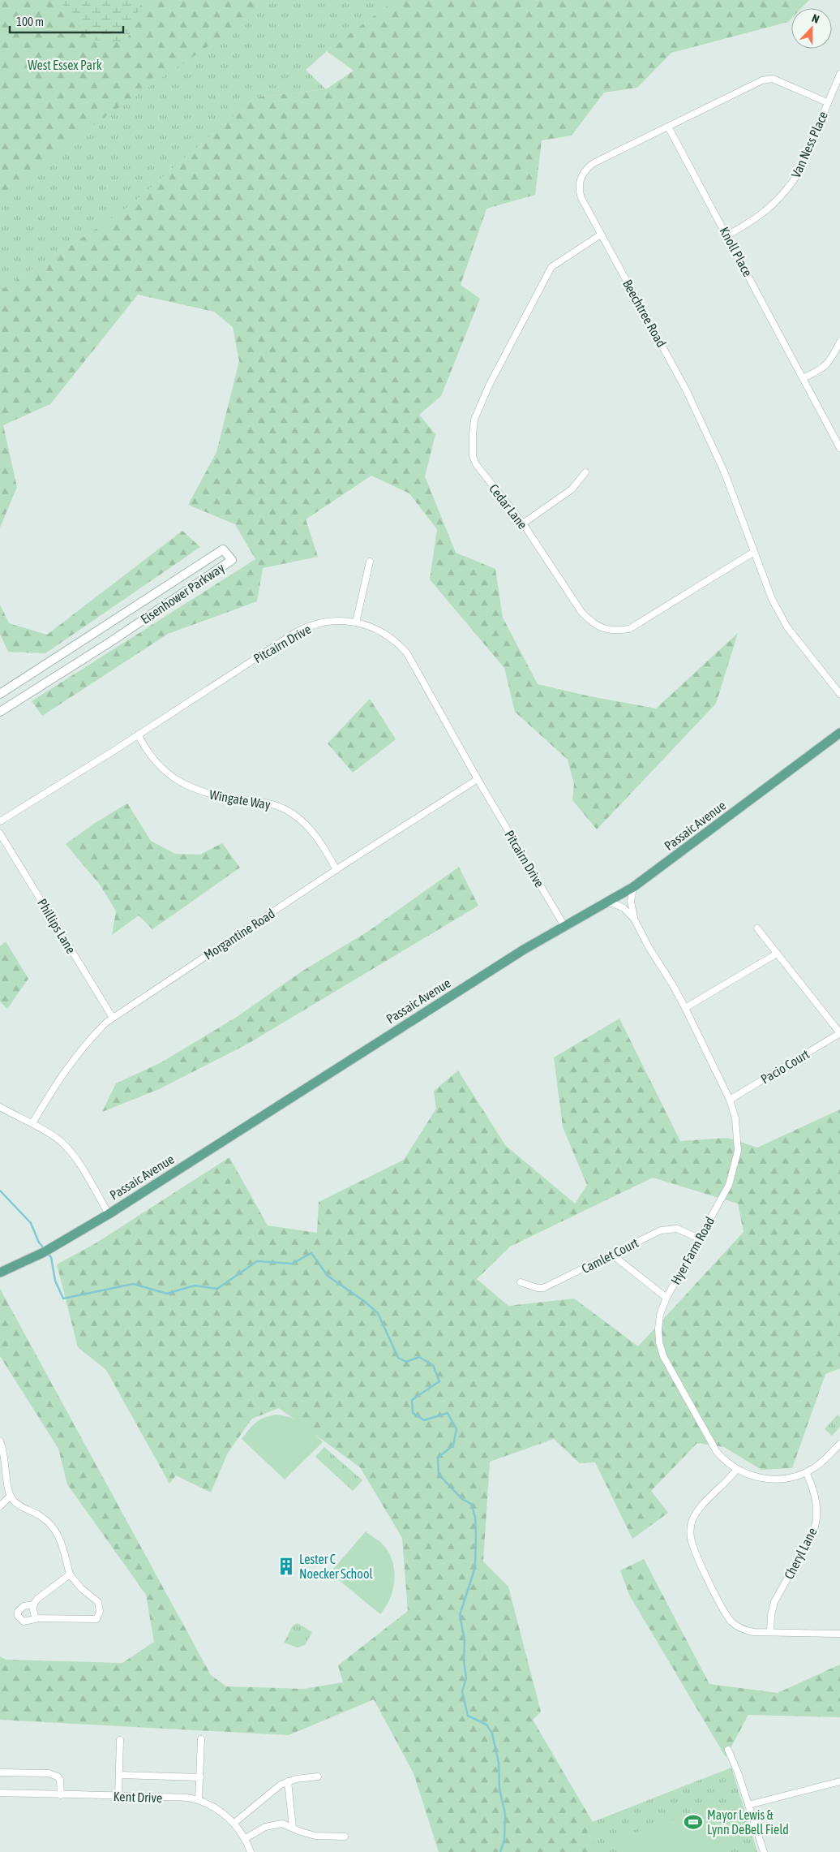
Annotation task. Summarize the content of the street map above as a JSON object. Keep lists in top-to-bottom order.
{
  "streets": {
    "main road": ["Passaic Avenue"],
    "street": [
      "Van Ness Place",
      "Knoll Place",
      "Beechtree Road",
      "Cedar Lane",
      "Eisenhower Parkway",
      "Pitcairn Drive",
      "Wingate Way",
      "Phillips Lane",
      "Morgantine Road",
      "Pacio Court",
      "Hyer Farm Road",
      "Camlet Court",
      "Cheryl Lane",
      "Kent Drive"
    ]
  },
  "crossings": [
    ["Van Ness Place", "Knoll Place"],
    ["Van Ness Place", "Beechtree Road"],
    ["Knoll Place", "Beechtree Road"],
    ["Beechtree Road", "Cedar Lane"],
    ["Pitcairn Drive", "Wingate Way"],
    ["Pitcairn Drive", "Passaic Avenue"],
    ["Pitcairn Drive", "Morgantine Road"],
    ["Wingate Way", "Morgantine Road"],
    ["Passaic Avenue", "Hyer Farm Road"],
    ["Phillips Lane", "Morgantine Road"],
    ["Pacio Court", "Hyer Farm Road"],
    ["Hyer Farm Road", "Camlet Court"],
    ["Hyer Farm Road", "Cheryl Lane"]
  ],
  "parks": ["West Essex Park"],
  "places": {
    "building": ["Lester C Noecker School"],
    "sports": ["Mayor Lewis & Lynn DeBell Field"]
  },
  "scale_bar": "100 m",
  "north": "top"
}
